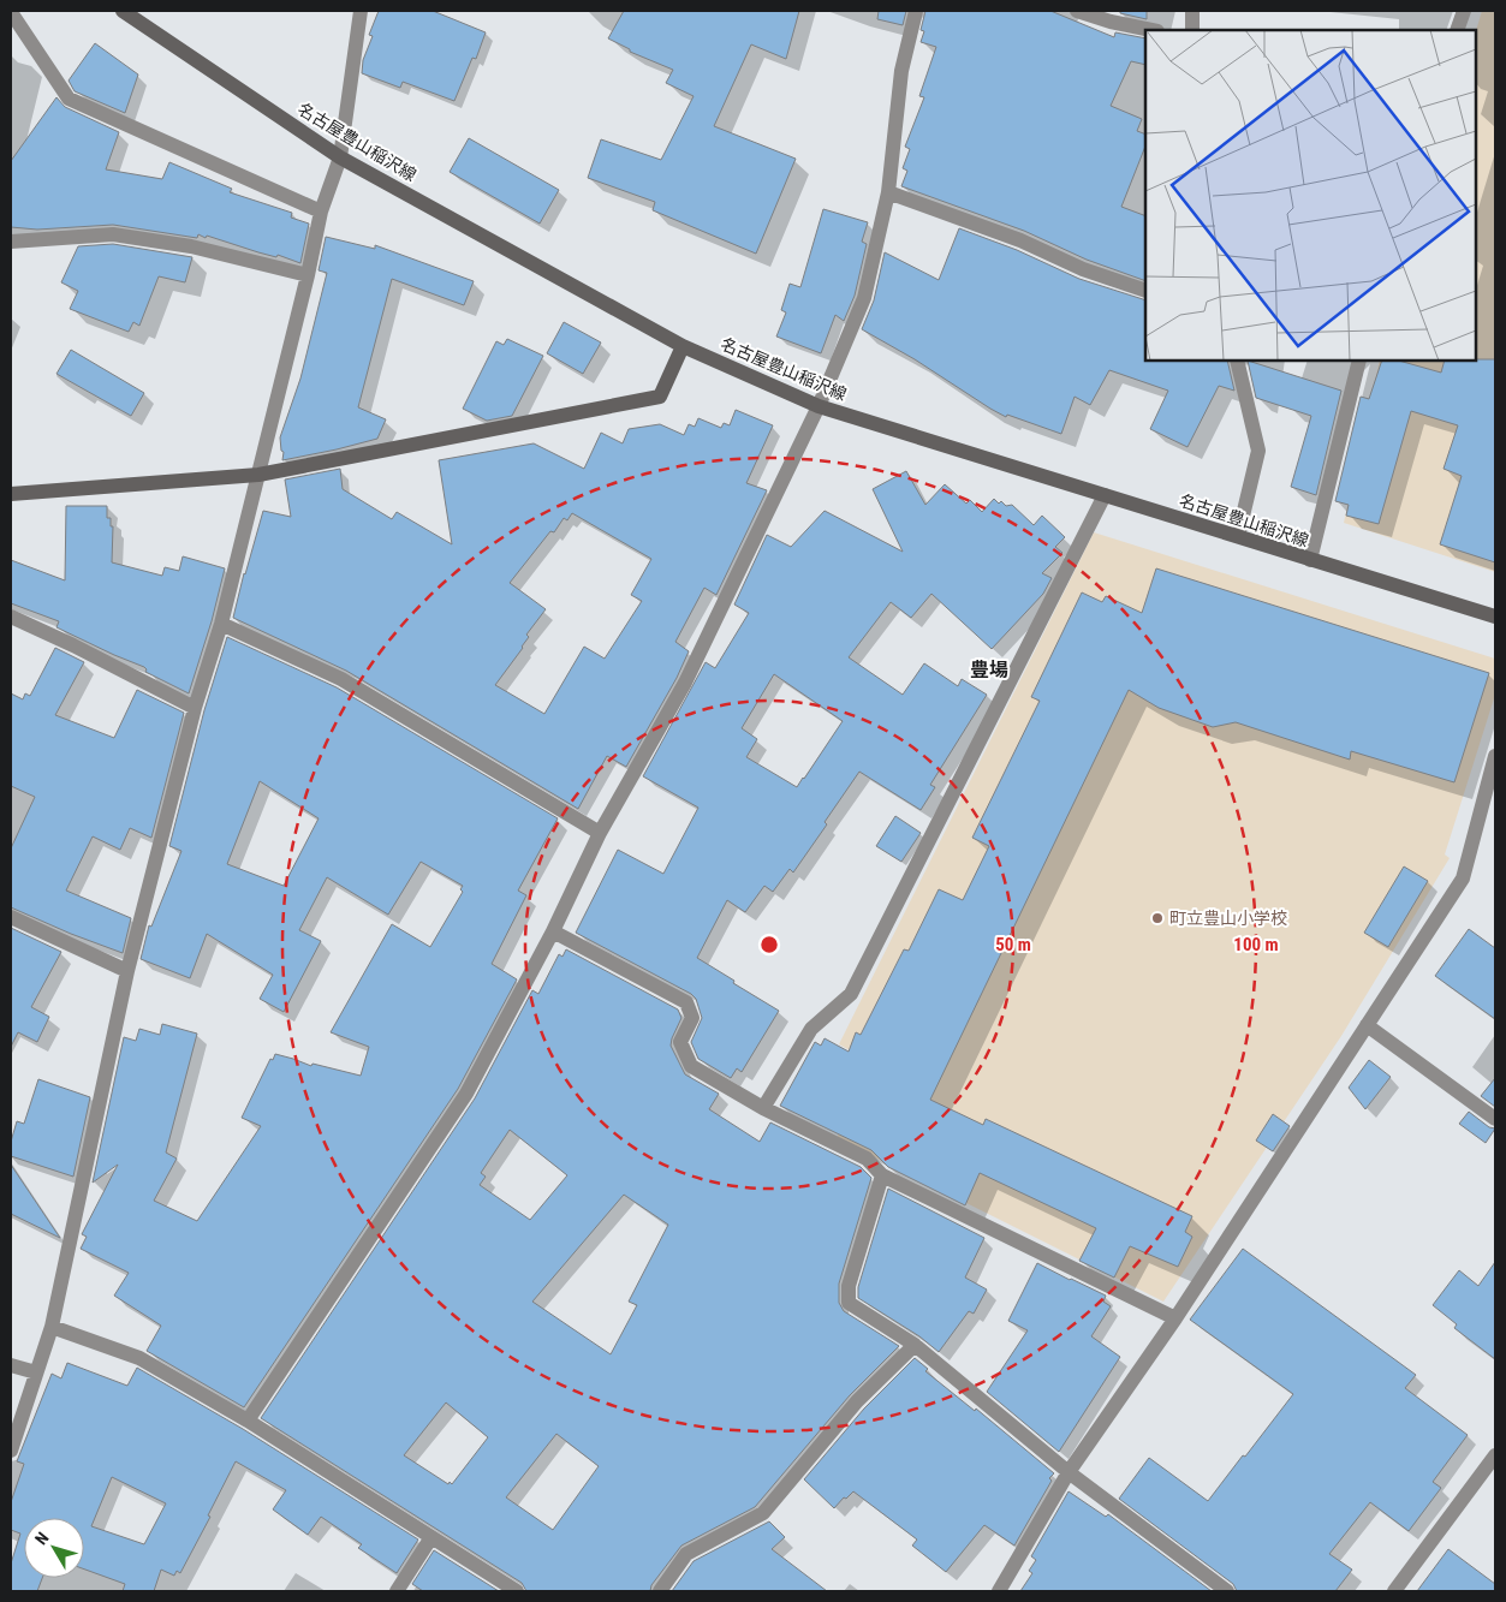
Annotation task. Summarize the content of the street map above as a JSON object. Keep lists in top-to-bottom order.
{
  "streets": {
    "main road": ["名古屋豊山稲沢線"]
  },
  "districts": ["豊場"],
  "places": ["町立豊山小学校"],
  "north": "top left",
  "rings": ["50 m", "100 m"]
}
